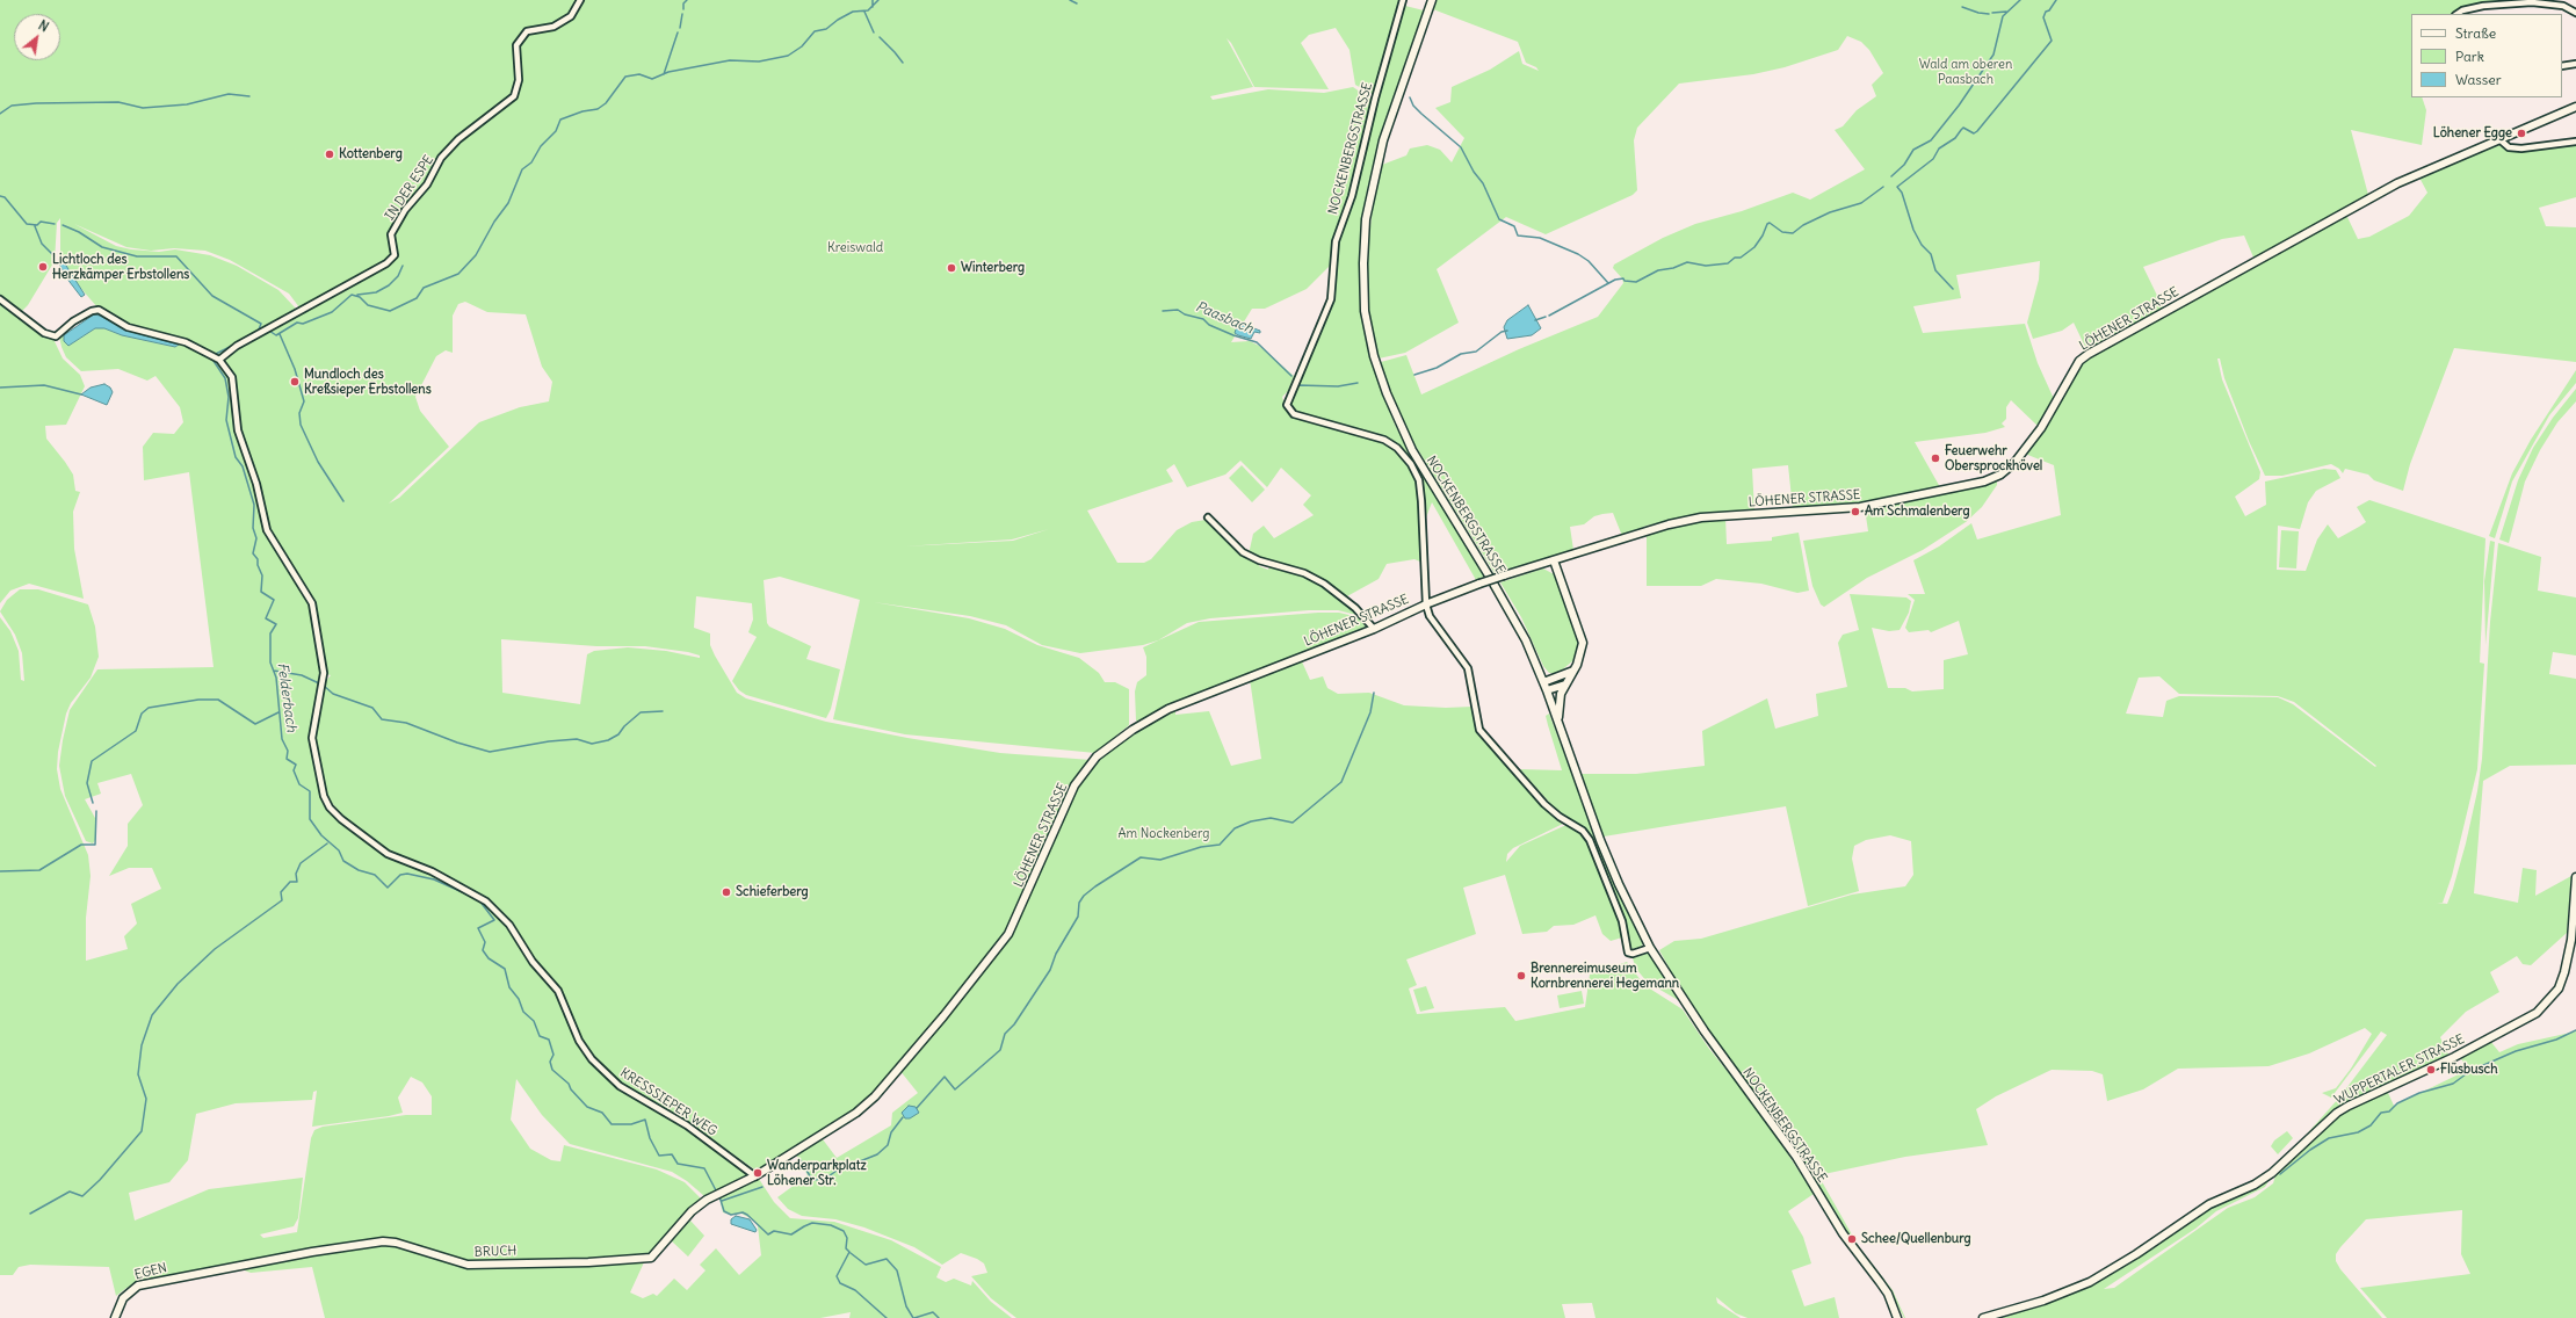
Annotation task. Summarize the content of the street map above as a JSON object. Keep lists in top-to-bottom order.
{
  "streets": {
    "street": [
      "NOCKENBERGSTRASSE",
      "IN DER ESPE",
      "LÖHENER STRASSE",
      "WUPPERTALER STRASSE",
      "KRESSSIEPER WEG",
      "BRUCH",
      "EGEN"
    ]
  },
  "crossings": [
    ["NOCKENBERGSTRASSE", "LÖHENER STRASSE"],
    ["IN DER ESPE", "KRESSSIEPER WEG"],
    ["LÖHENER STRASSE", "KRESSSIEPER WEG"],
    ["LÖHENER STRASSE", "BRUCH"],
    ["KRESSSIEPER WEG", "BRUCH"],
    ["BRUCH", "EGEN"]
  ],
  "water": ["Paasbach", "Felderbach"],
  "parks": ["Wald am oberen Paasbach", "Kreiswald", "Am Nockenberg"],
  "places": [
    "Löhener Egge",
    "Kottenberg",
    "Lichtloch des Herzkämper Erbstollens",
    "Winterberg",
    "Mundloch des Kreßsieper Erbstollens",
    "Feuerwehr Obersprockhövel",
    "Am Schmalenberg",
    "Schieferberg",
    "Brennereimuseum Kornbrennerei Hegemann",
    "Flüsbusch",
    "Wanderparkplatz Löhener Str.",
    "Schee/Quellenburg"
  ],
  "legend": ["Straße", "Park", "Wasser"],
  "north": "top right"
}
